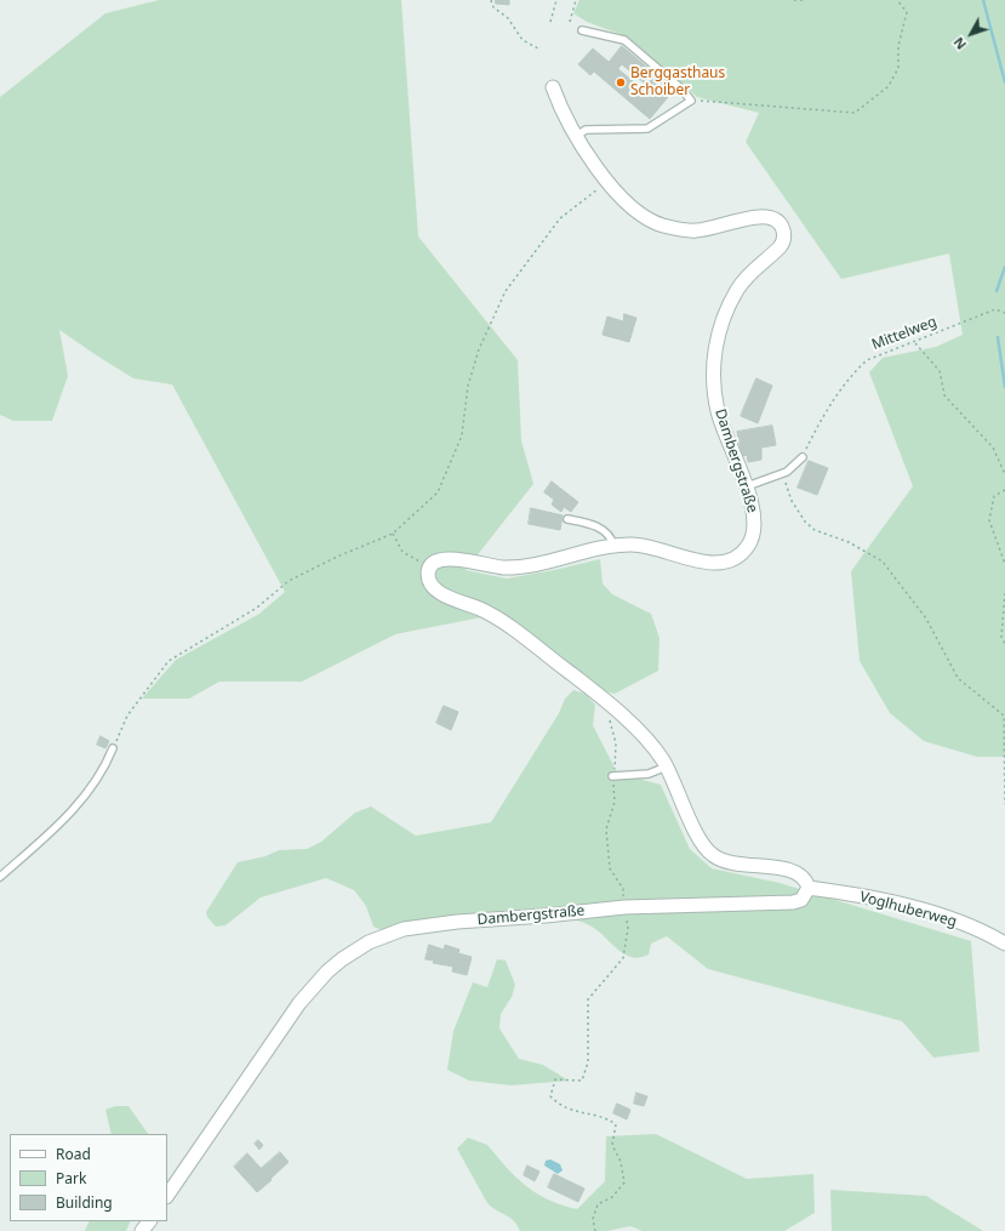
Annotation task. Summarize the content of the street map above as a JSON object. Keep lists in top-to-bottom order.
{
  "streets": {
    "street": ["Dambergstraße", "Voglhuberweg"],
    "path": ["Mittelweg"]
  },
  "crossings": [
    ["Dambergstraße", "Voglhuberweg"]
  ],
  "places": ["Berggasthaus Schoiber"],
  "legend": ["Road", "Park", "Building"],
  "north": "bottom left"
}
